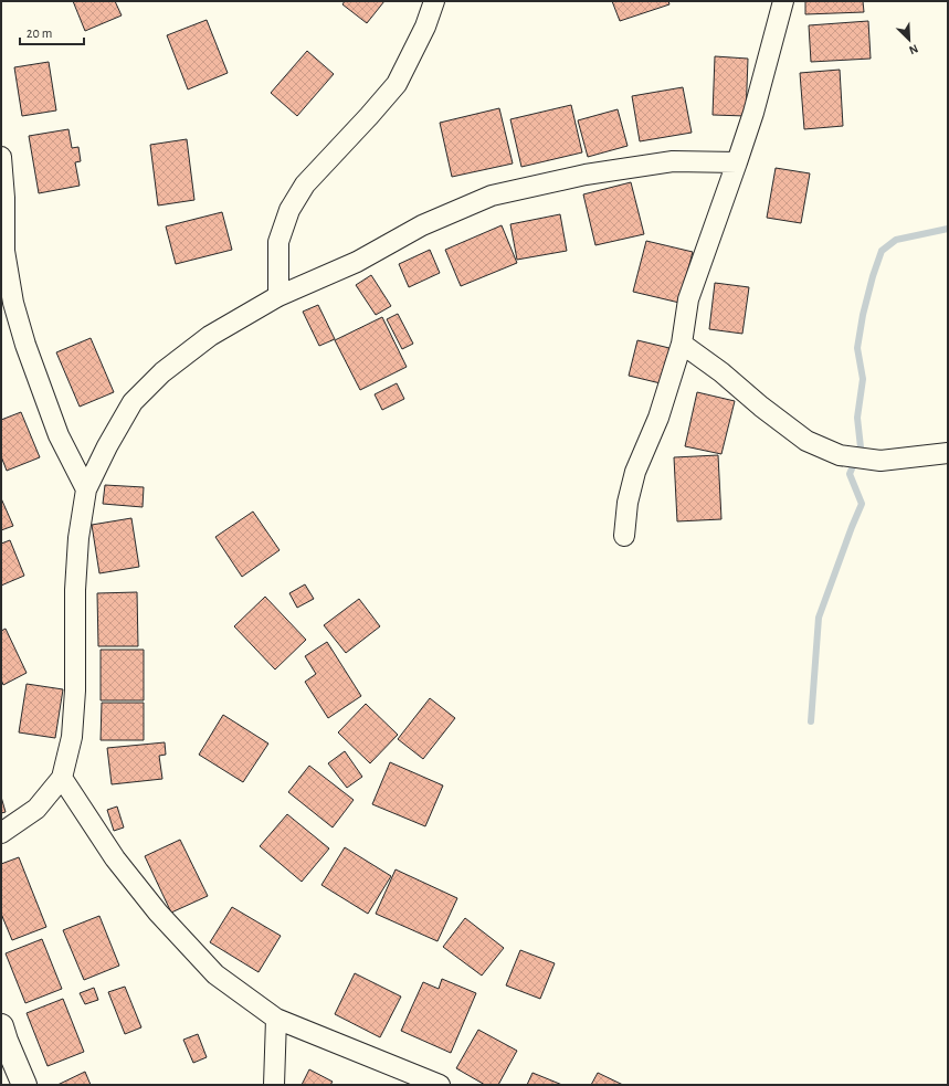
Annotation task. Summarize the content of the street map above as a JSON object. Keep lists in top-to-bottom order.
{
  "scale_bar": "20 m",
  "north": "bottom right"
}
